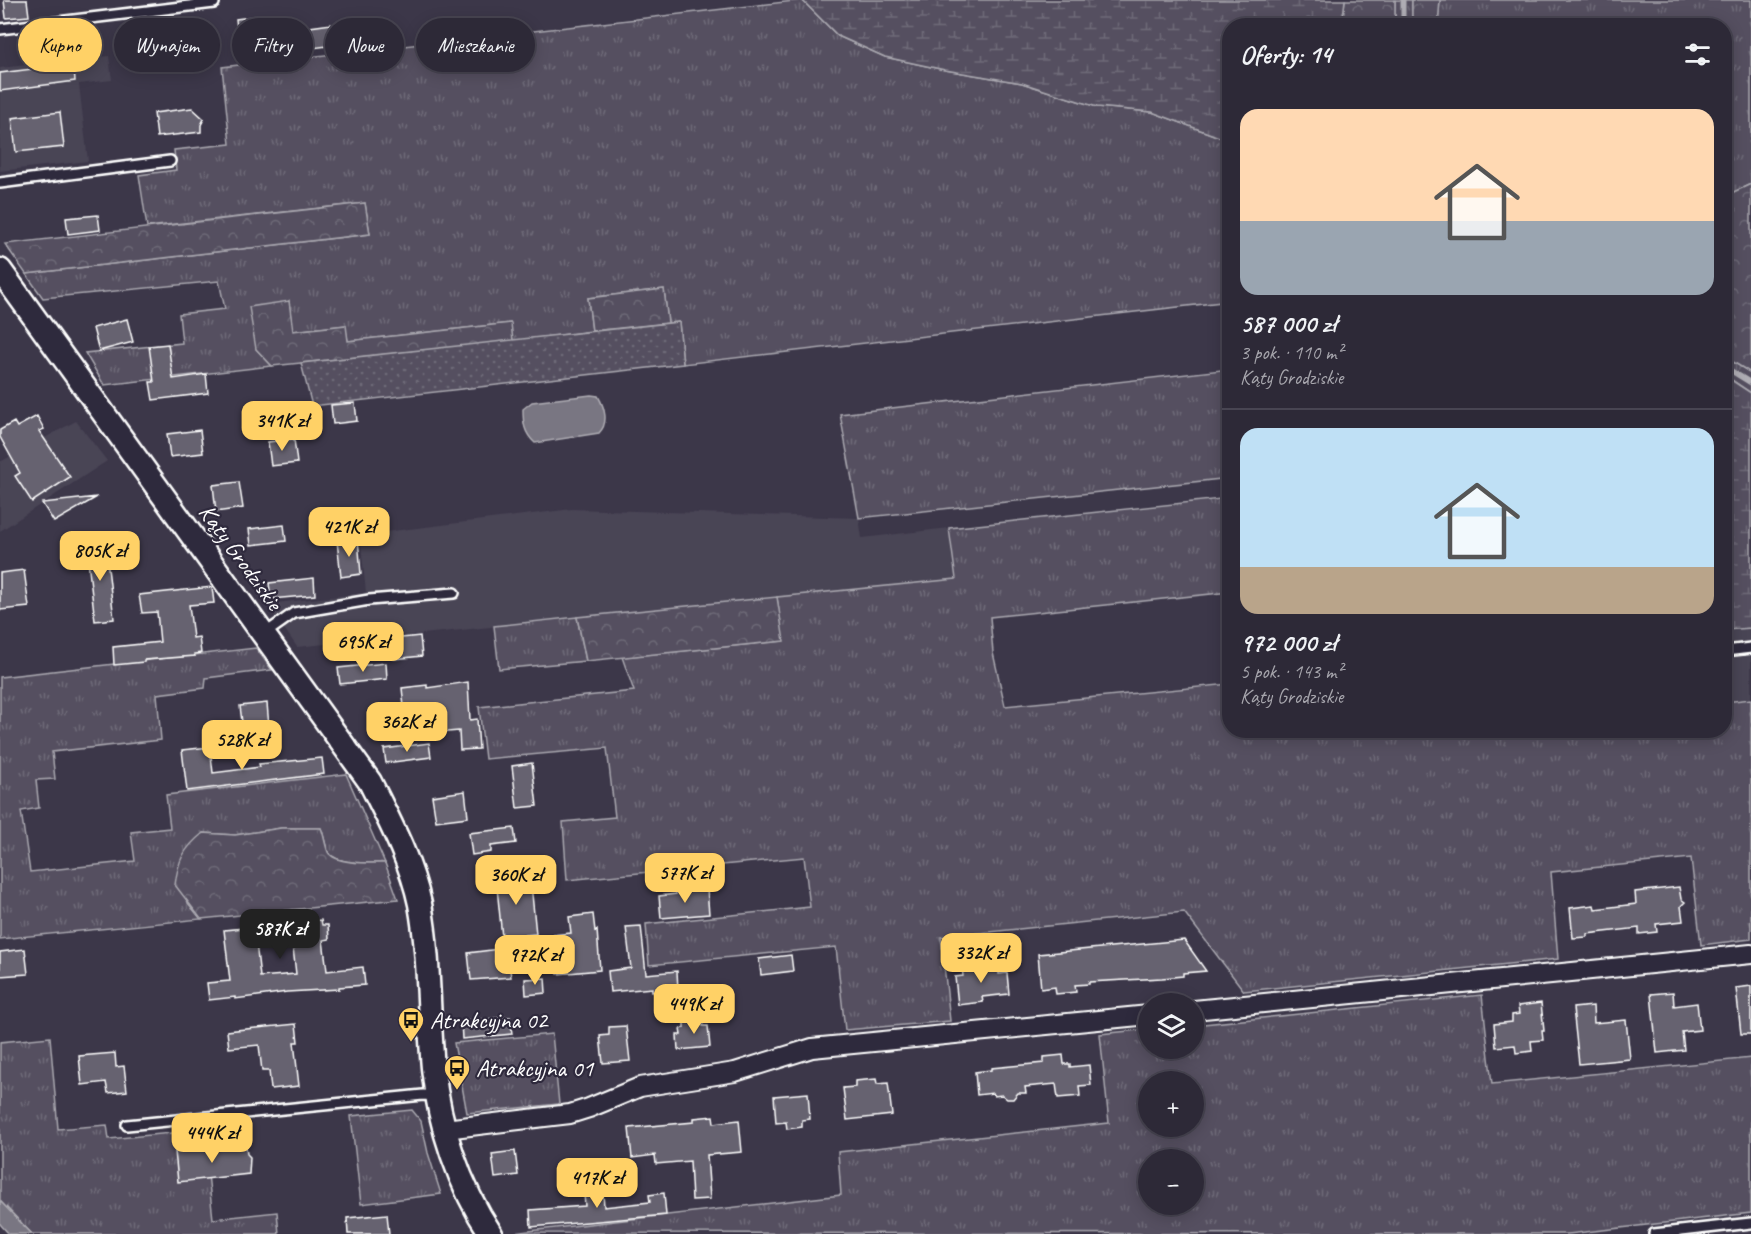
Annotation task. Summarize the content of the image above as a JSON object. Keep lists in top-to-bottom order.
{
  "streets": {
    "street": ["Kąty Grodziskie"]
  },
  "places": {
    "bus stop": ["Atrakcyjna 02", "Atrakcyjna 01"]
  },
  "page": {
    "chip": [
      "Kupno",
      "Wynajem",
      "Filtry",
      "Nowe",
      "Mieszkanie"
    ],
    "heading": "Oferty: 14",
    "list": [
      {
        "name": "587 000 zł",
        "note": "3 pok. · 110 m² · Kąty Grodziskie"
      },
      {
        "name": "972 000 zł",
        "note": "5 pok. · 143 m² · Kąty Grodziskie"
      }
    ],
    "price": [
      "341K zł",
      "421K zł",
      "805K zł",
      "695K zł",
      "362K zł",
      "528K zł",
      "577K zł",
      "360K zł",
      "587K zł",
      "332K zł",
      "972K zł",
      "449K zł",
      "444K zł",
      "417K zł"
    ],
    "map_buttons": ["+", "−"]
  }
}
